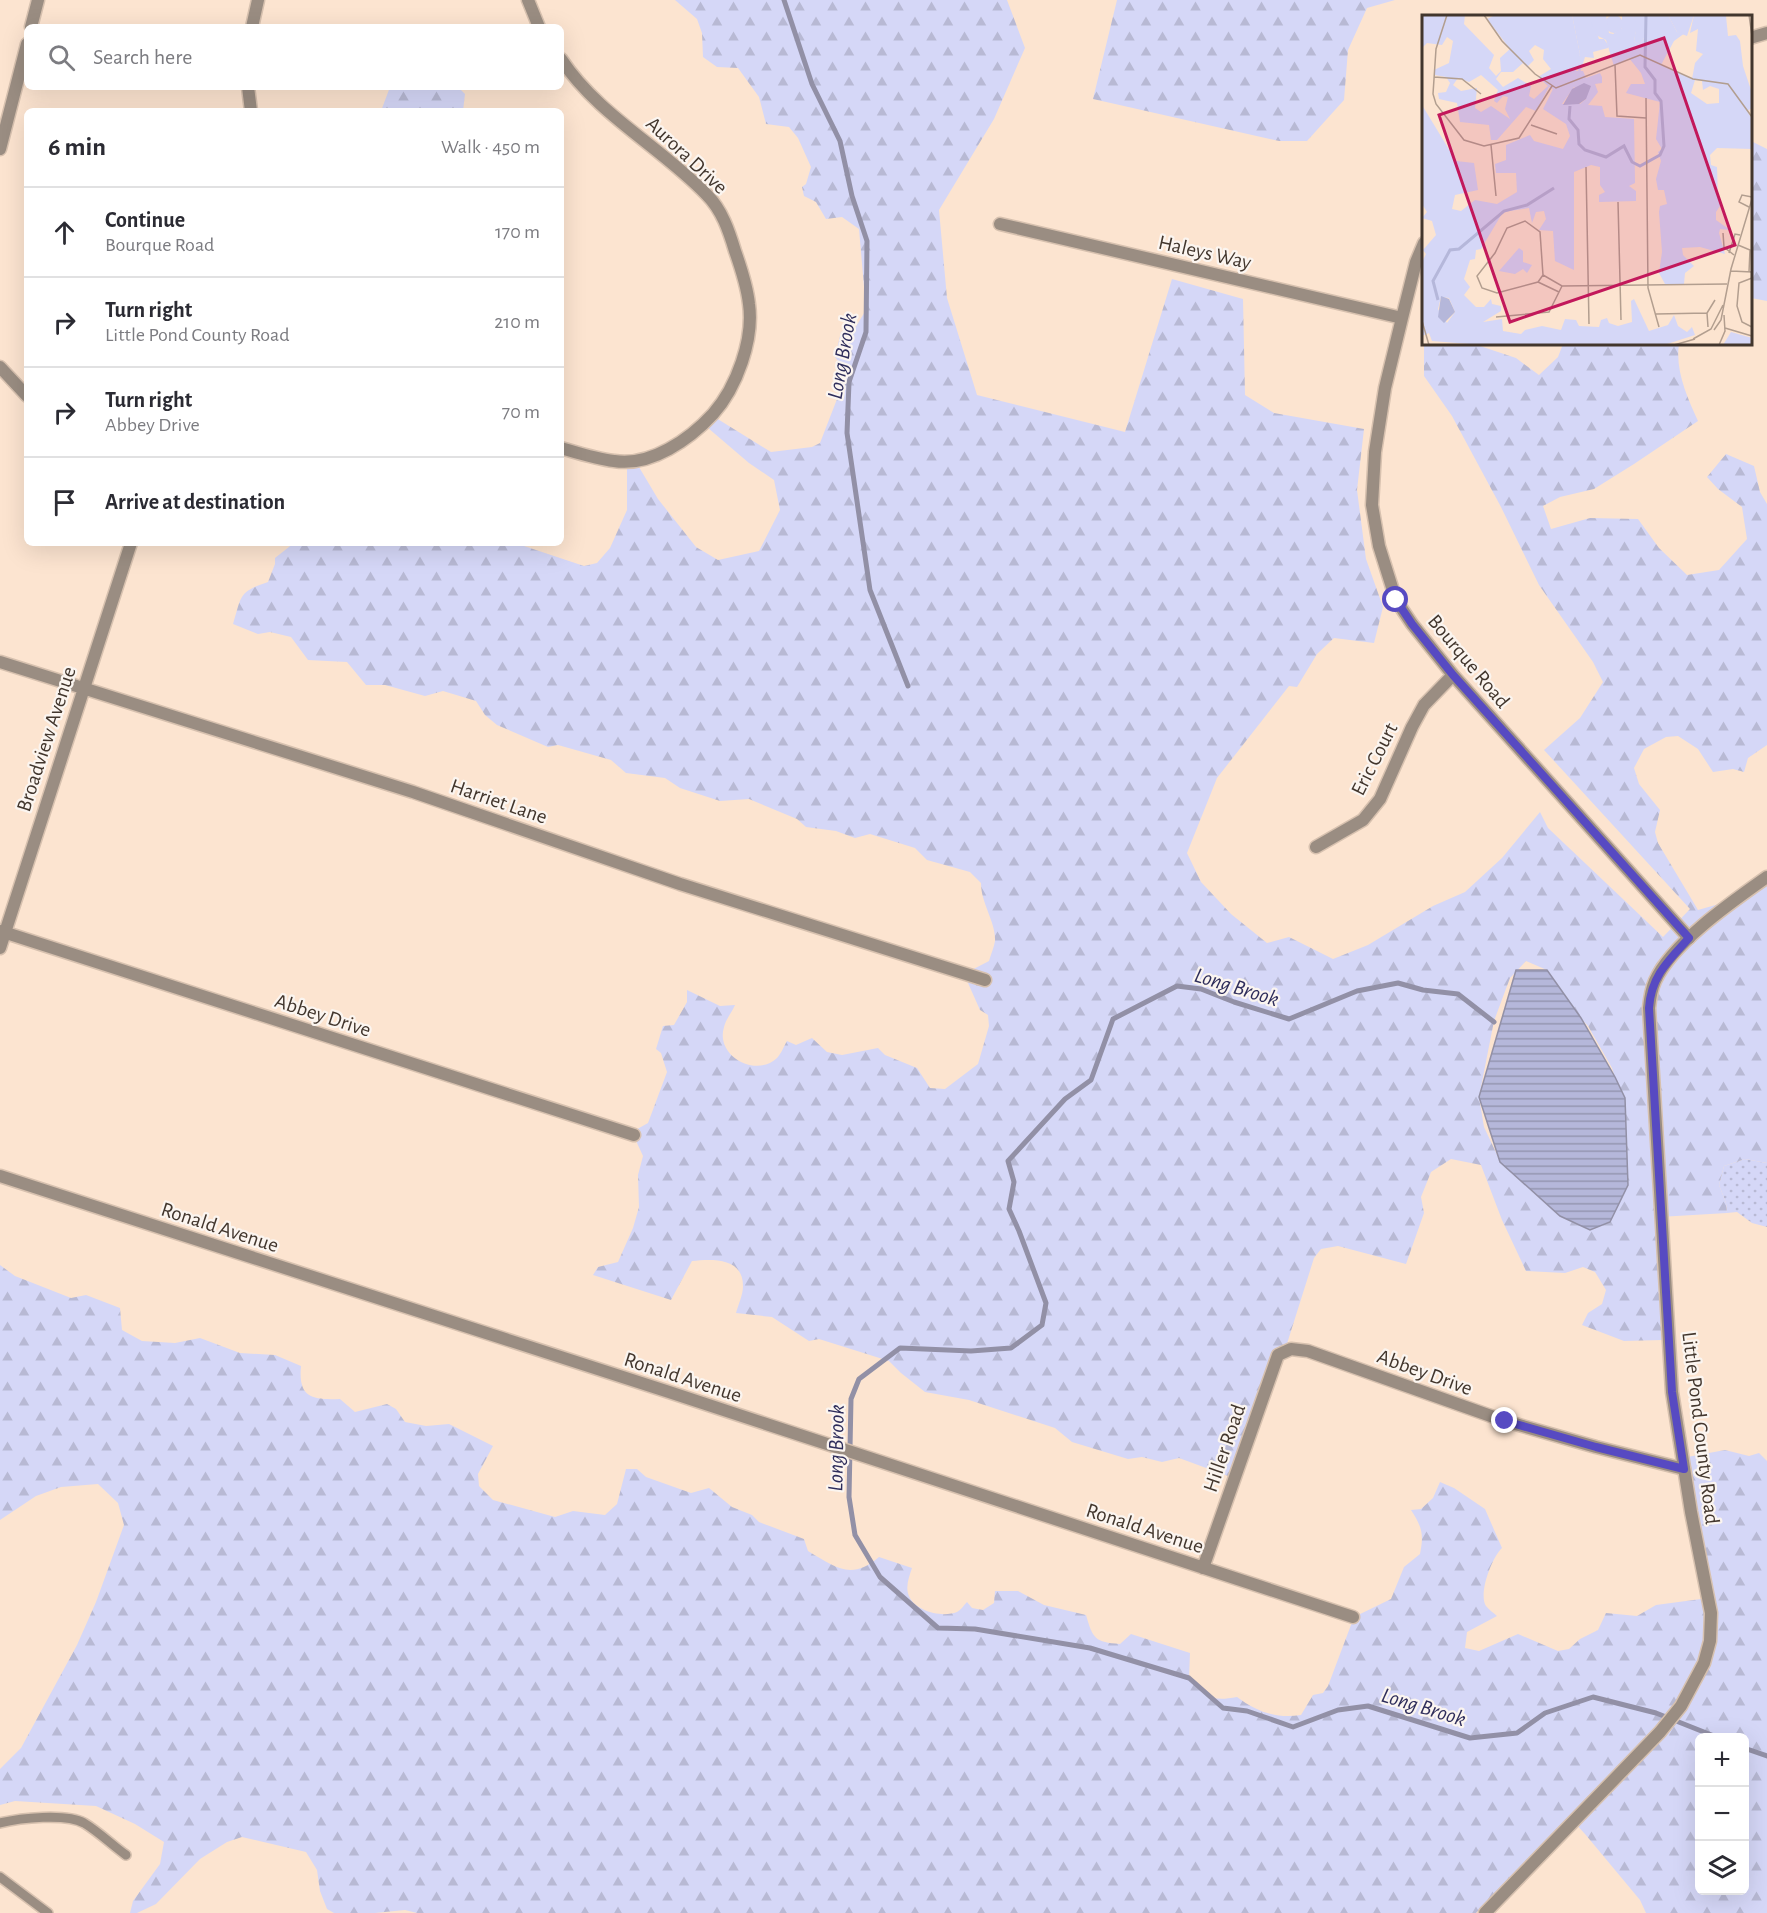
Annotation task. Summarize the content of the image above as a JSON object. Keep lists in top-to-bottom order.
{
  "streets": {
    "street": [
      "Aurora Drive",
      "Haleys Way",
      "Bourque Road",
      "Broadview Avenue",
      "Eric Court",
      "Harriet Lane",
      "Abbey Drive",
      "Ronald Avenue",
      "Little Pond County Road",
      "Hiller Road"
    ]
  },
  "crossings": [
    ["Haleys Way", "Bourque Road"],
    ["Bourque Road", "Eric Court"],
    ["Bourque Road", "Little Pond County Road"],
    ["Broadview Avenue", "Harriet Lane"],
    ["Broadview Avenue", "Abbey Drive"],
    ["Abbey Drive", "Little Pond County Road"],
    ["Abbey Drive", "Hiller Road"],
    ["Ronald Avenue", "Hiller Road"]
  ],
  "water": ["Long Brook"],
  "page": {
    "search": "Search here",
    "heading": ["6 min", "Walk · 450 m"],
    "list": [
      ["Continue", "Bourque Road", "170 m"],
      ["Turn right", "Little Pond County Road", "210 m"],
      ["Turn right", "Abbey Drive", "70 m"],
      "Arrive at destination"
    ],
    "map_buttons": ["+", "−"]
  }
}
